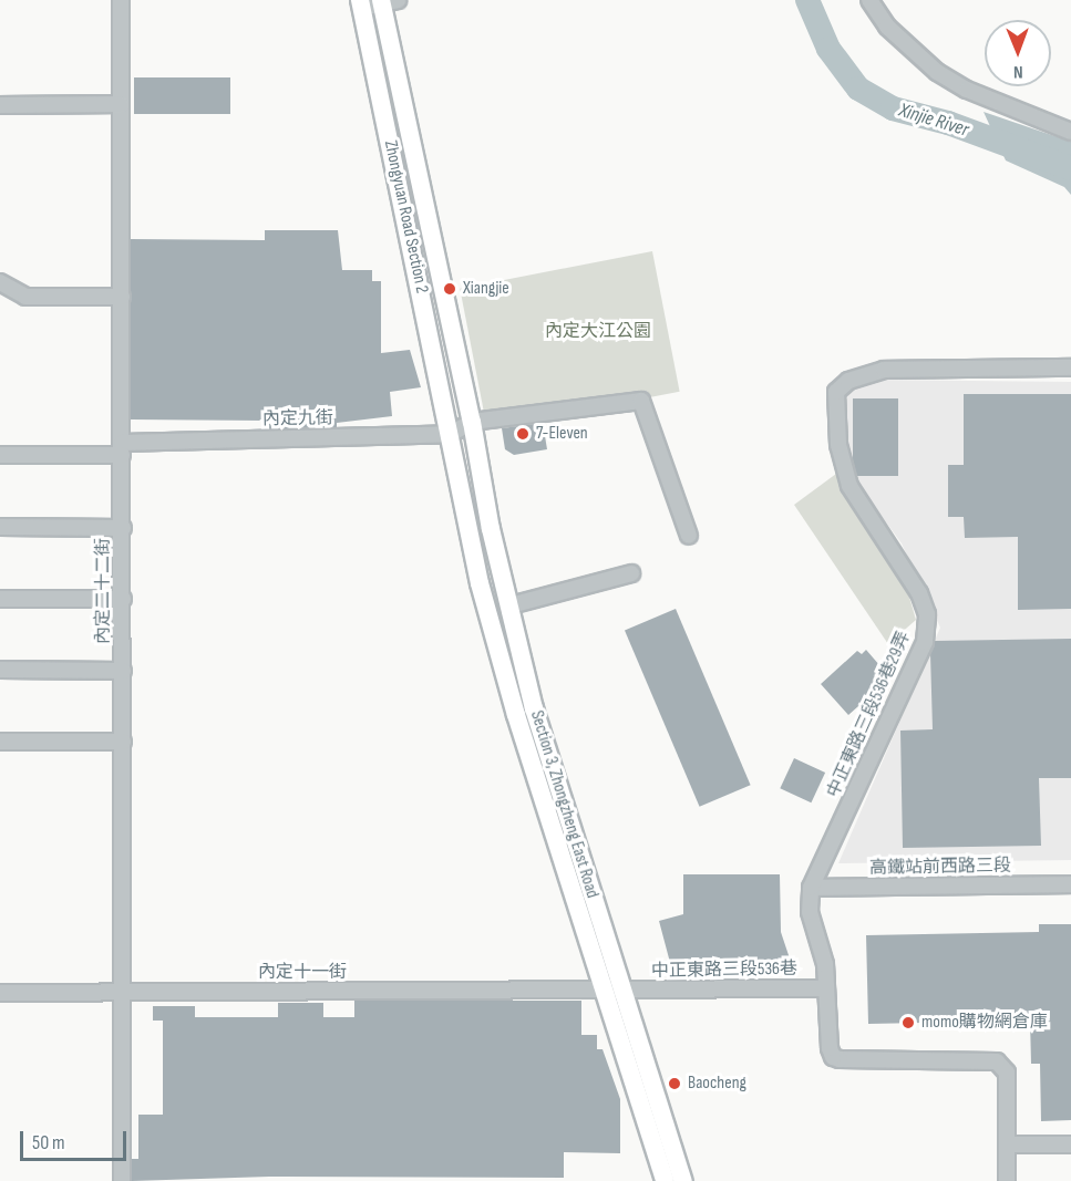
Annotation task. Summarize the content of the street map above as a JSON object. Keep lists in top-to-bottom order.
{
  "streets": {
    "main road": ["Zhongyuan Road Section 2", "Section 3, Zhongzheng East Road"],
    "street": [
      "內定九街",
      "內定二十二街",
      "中正東路三段536巷29弄",
      "高鐵站前西路三段",
      "中正東路三段536巷",
      "內定十一街"
    ]
  },
  "crossings": [
    ["Zhongyuan Road Section 2", "內定九街"],
    ["Zhongyuan Road Section 2", "Section 3, Zhongzheng East Road"],
    ["Zhongyuan Road Section 2", "中正東路三段536巷"],
    ["Zhongyuan Road Section 2", "內定十一街"],
    ["內定九街", "內定二十二街"],
    ["內定九街", "Section 3, Zhongzheng East Road"],
    ["內定二十二街", "內定十一街"],
    ["中正東路三段536巷29弄", "高鐵站前西路三段"],
    ["中正東路三段536巷29弄", "中正東路三段536巷"],
    ["Section 3, Zhongzheng East Road", "中正東路三段536巷"],
    ["Section 3, Zhongzheng East Road", "內定十一街"],
    ["中正東路三段536巷", "內定十一街"]
  ],
  "water": ["Xinjie River"],
  "parks": ["內定大江公園"],
  "places": [
    "Xiangjie",
    "7-Eleven",
    "momo購物網倉庫",
    "Baocheng"
  ],
  "scale_bar": "50 m",
  "north": "bottom"
}
